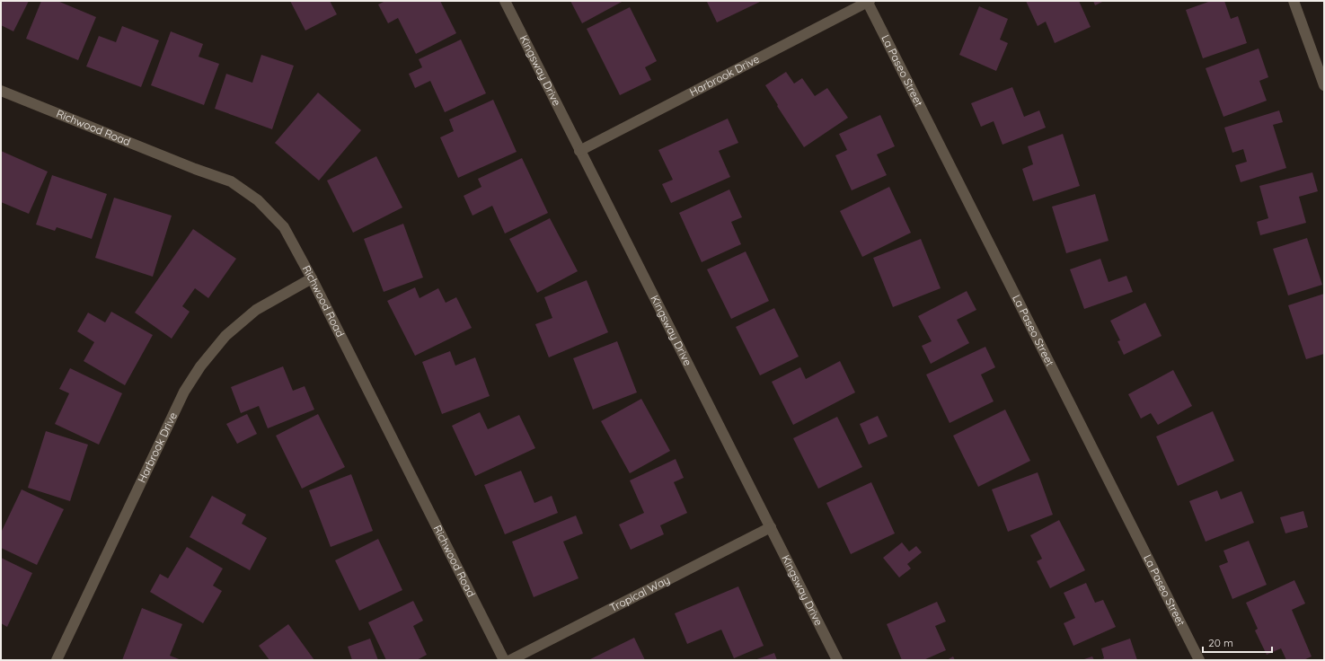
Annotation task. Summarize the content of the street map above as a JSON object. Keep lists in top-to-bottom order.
{
  "streets": {
    "street": [
      "Kingsway Drive",
      "La Paseo Street",
      "Harbrook Drive",
      "Richwood Road",
      "Tropical Way"
    ]
  },
  "crossings": [
    ["Kingsway Drive", "Harbrook Drive"],
    ["Kingsway Drive", "Tropical Way"],
    ["La Paseo Street", "Harbrook Drive"],
    ["Harbrook Drive", "Richwood Road"]
  ],
  "scale_bar": "20 m"
}
